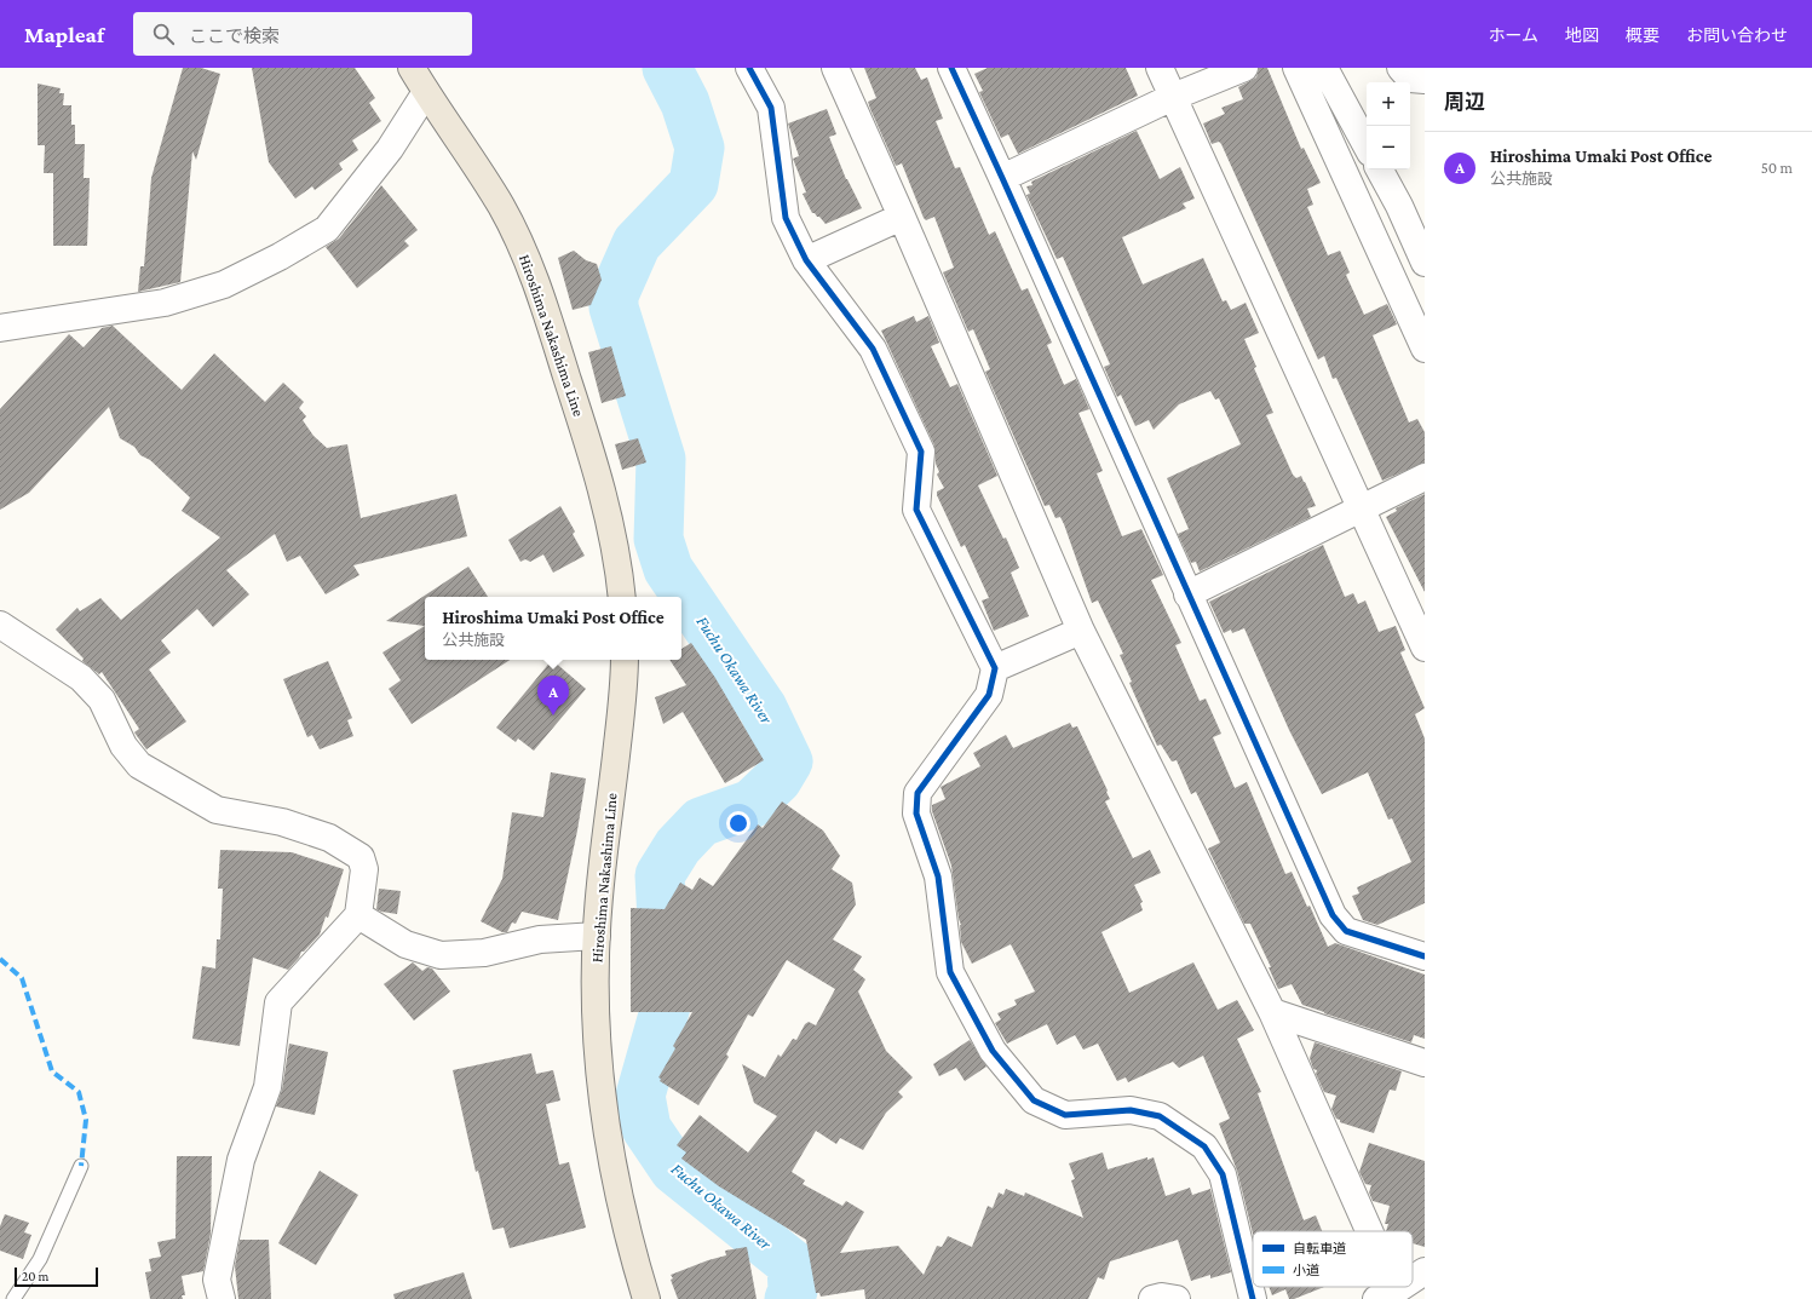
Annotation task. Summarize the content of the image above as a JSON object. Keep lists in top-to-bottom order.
{
  "streets": {
    "main road": ["Hiroshima Nakashima Line"]
  },
  "water": ["Fuchu Okawa River"],
  "legend": ["自転車道", "小道"],
  "scale_bar": "20 m",
  "page": {
    "header": "Mapleaf",
    "search": "ここで検索",
    "nav": [
      "ホーム",
      "地図",
      "概要",
      "お問い合わせ"
    ],
    "heading": "周辺",
    "map_buttons": ["+", "−"],
    "list": [
      {
        "mark": "A",
        "name": "Hiroshima Umaki Post Office",
        "note": "公共施設",
        "value": "50 m"
      }
    ],
    "popup": ["Hiroshima Umaki Post Office", "公共施設"],
    "pins": "A",
    "scale": "20 m"
  }
}
